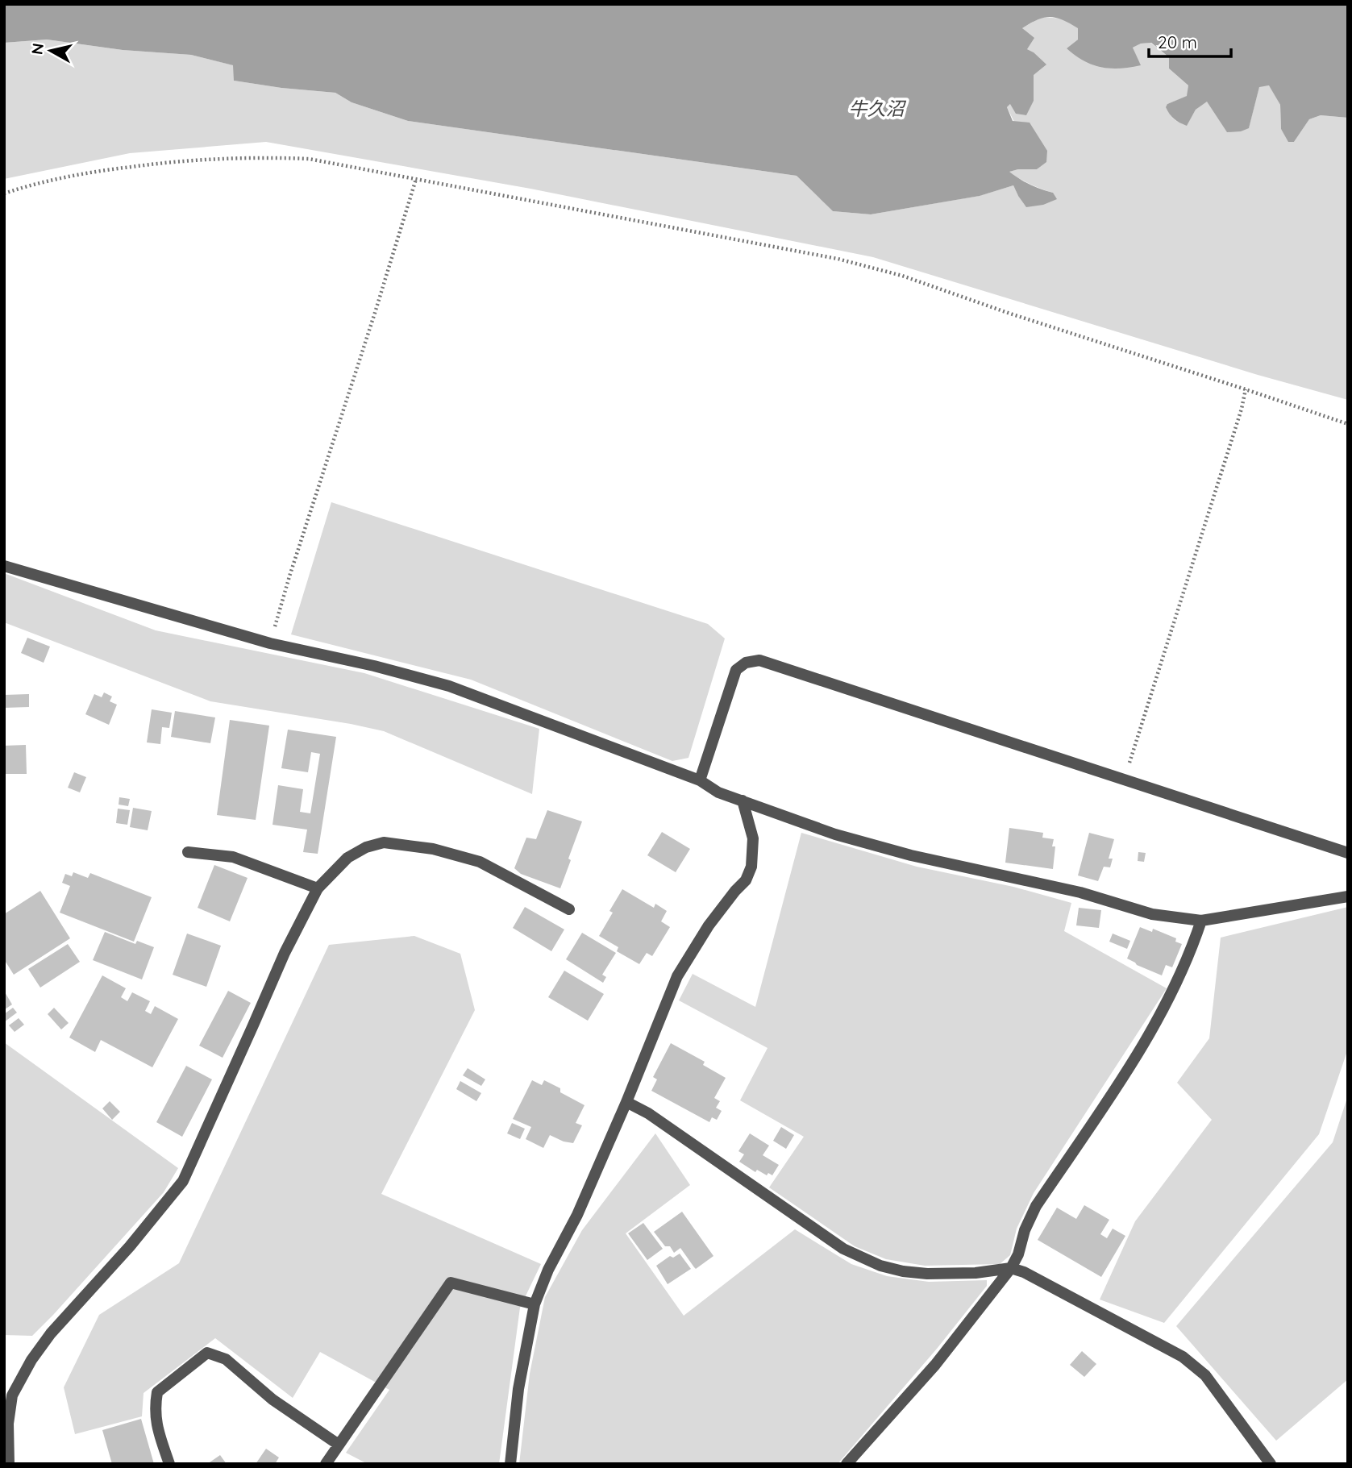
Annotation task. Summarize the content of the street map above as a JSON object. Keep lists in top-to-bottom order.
{
  "water": ["牛久沼"],
  "scale_bar": "20 m",
  "north": "left"
}
